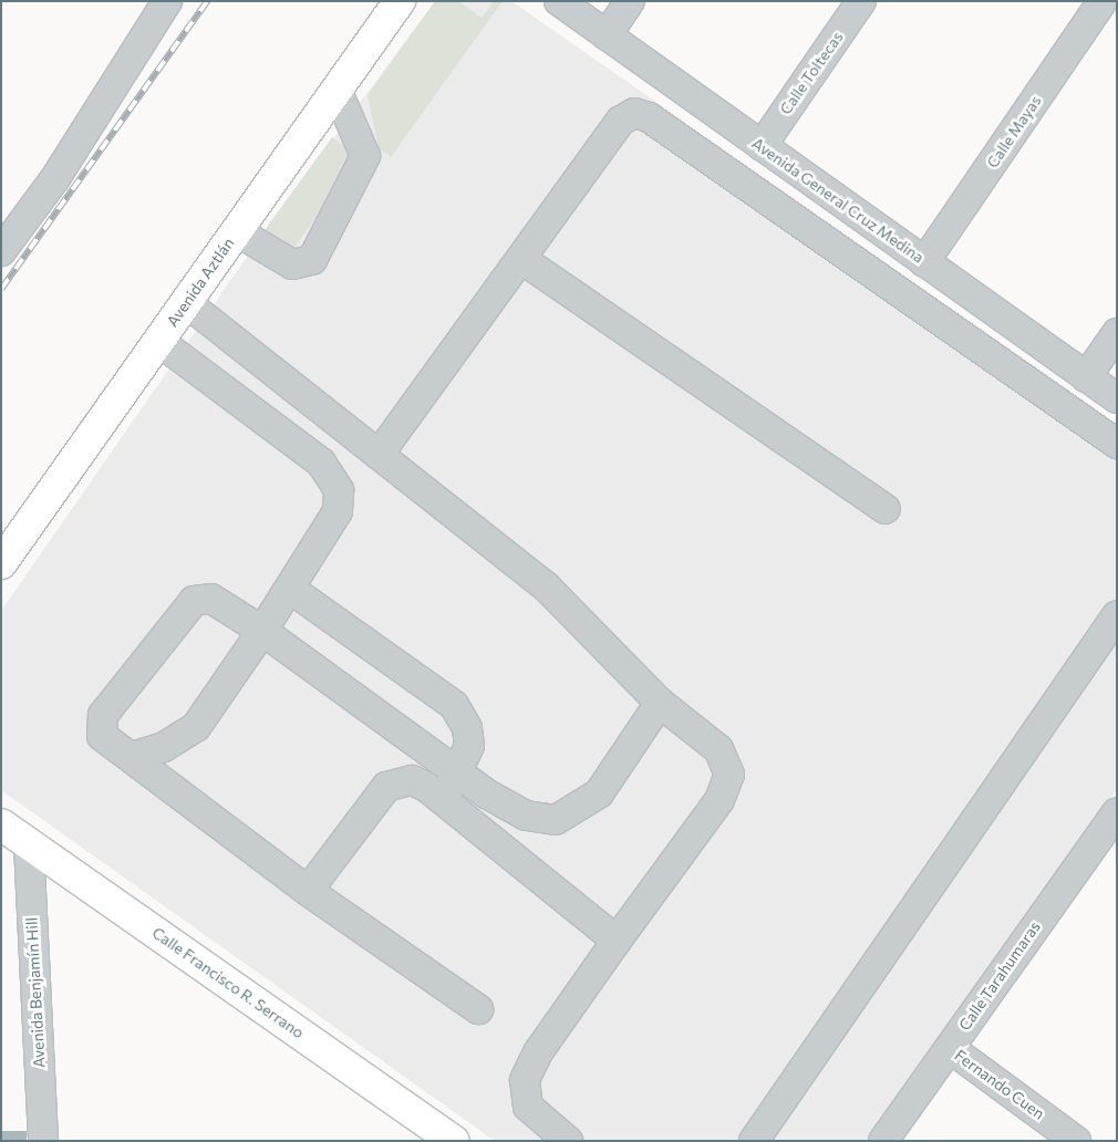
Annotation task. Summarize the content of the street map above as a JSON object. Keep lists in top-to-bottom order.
{
  "streets": {
    "main road": ["Avenida Aztlán", "Calle Francisco R. Serrano"],
    "street": [
      "Calle Toltecas",
      "Calle Mayas",
      "Avenida General Cruz Medina",
      "Calle Tarahumaras",
      "Avenida Benjamín Hill",
      "Fernando Cuen"
    ]
  },
  "crossings": [
    ["Calle Toltecas", "Avenida General Cruz Medina"],
    ["Calle Mayas", "Avenida General Cruz Medina"],
    ["Calle Tarahumaras", "Fernando Cuen"],
    ["Calle Francisco R. Serrano", "Avenida Benjamín Hill"]
  ]
}
